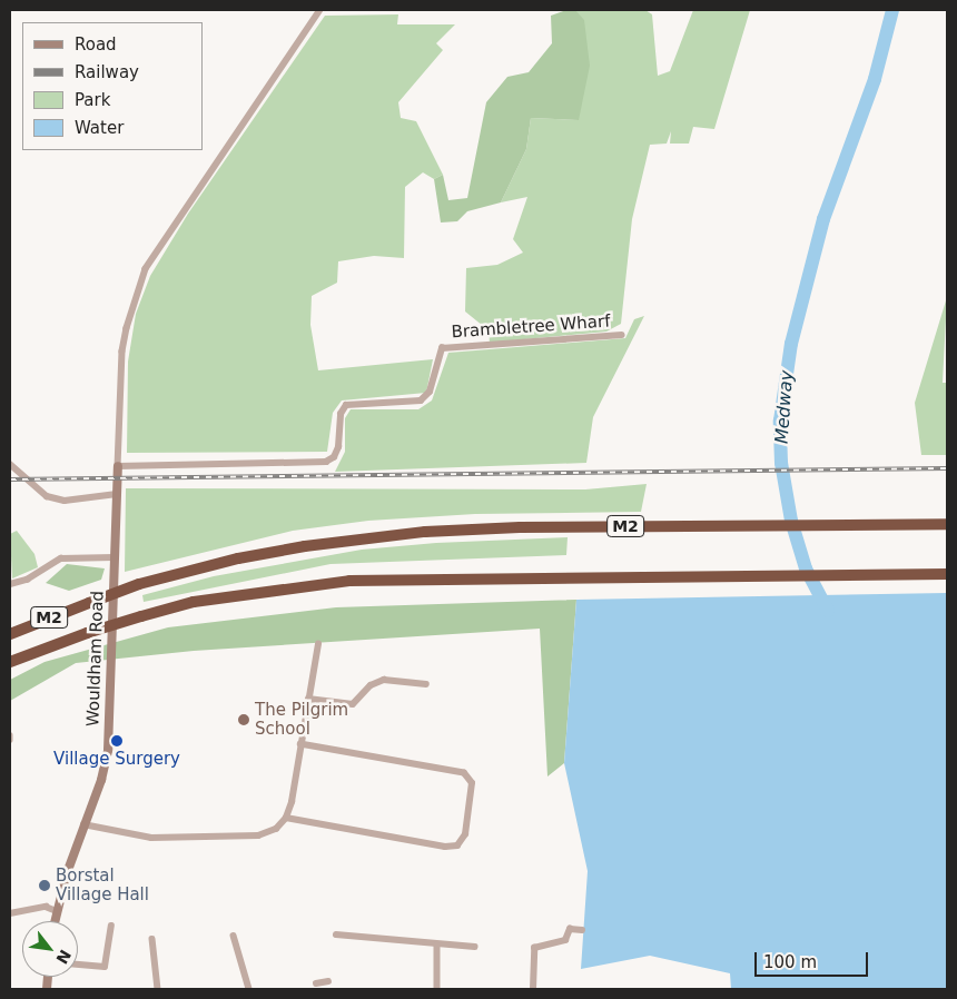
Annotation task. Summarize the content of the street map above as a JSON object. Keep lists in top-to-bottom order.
{
  "streets": {
    "highway": ["M2"],
    "street": ["Brambletree Wharf", "Wouldham Road"]
  },
  "crossings": [
    ["Brambletree Wharf", "Wouldham Road"]
  ],
  "water": ["Medway"],
  "places": ["The Pilgrim School", "Village Surgery", "Borstal Village Hall"],
  "legend": [
    "Road",
    "Railway",
    "Park",
    "Water"
  ],
  "scale_bar": "100 m",
  "north": "bottom right"
}
